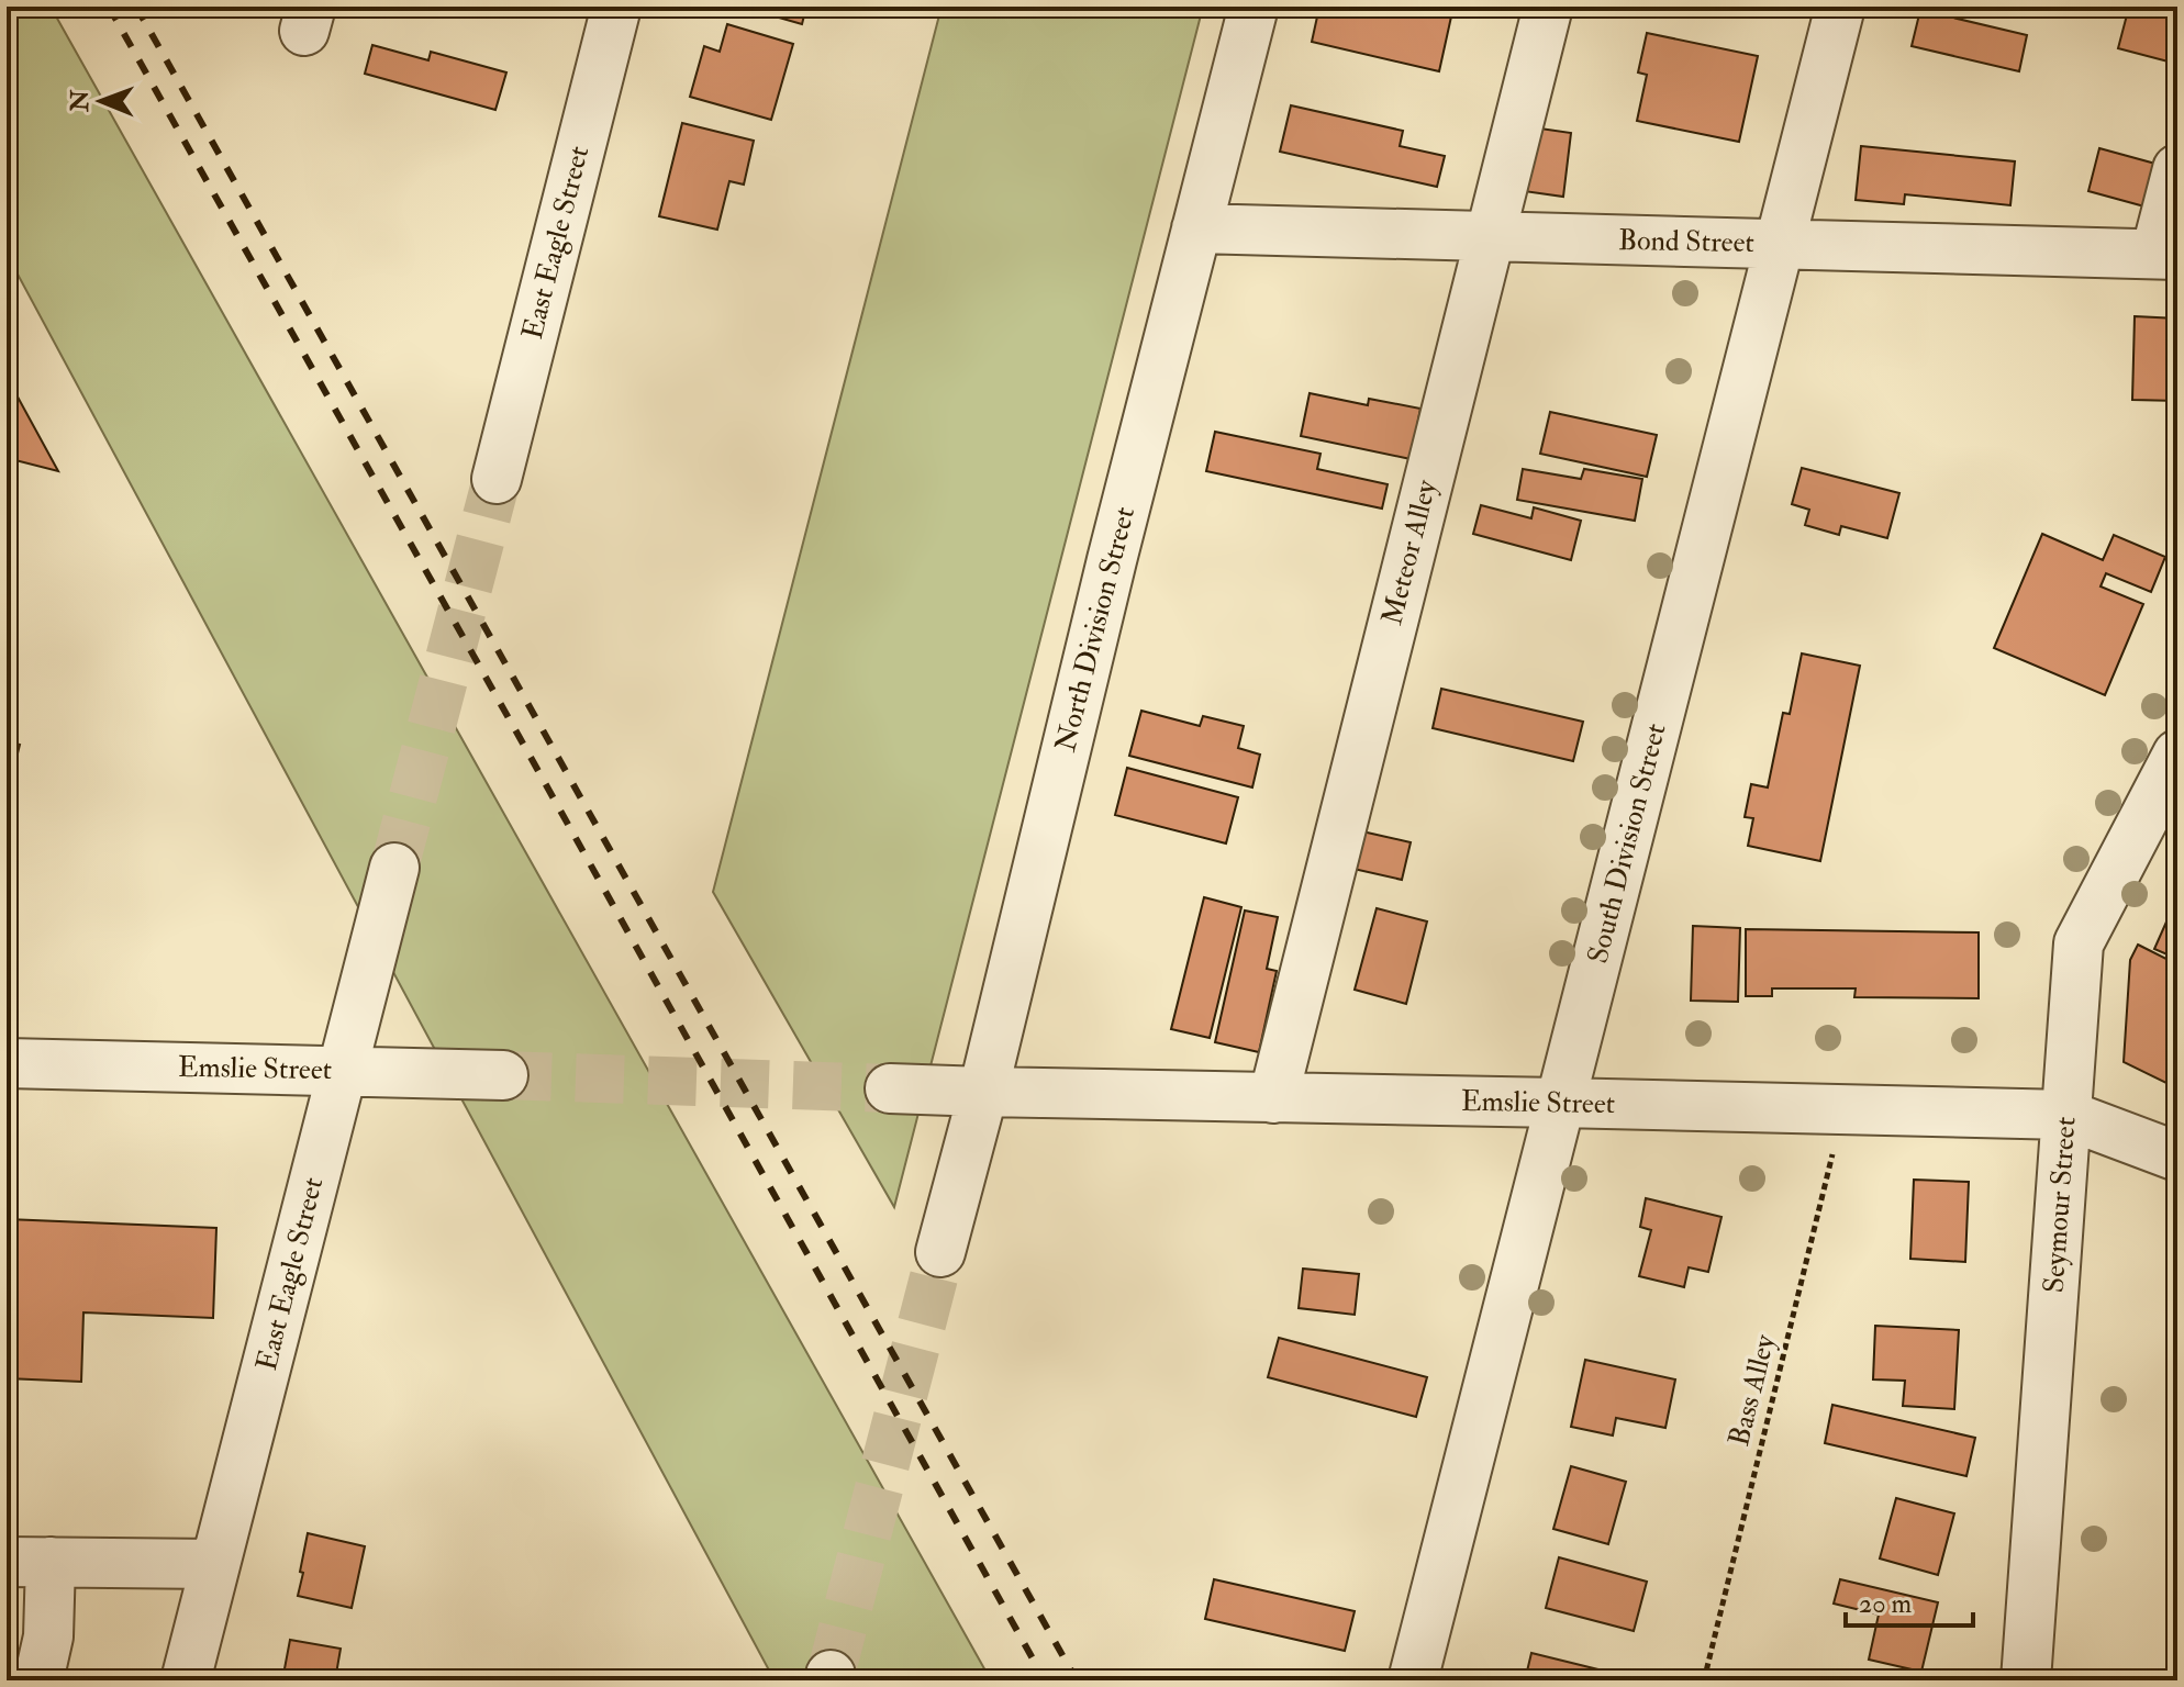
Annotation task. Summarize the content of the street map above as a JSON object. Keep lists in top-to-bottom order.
{
  "streets": {
    "street": [
      "Bond Street",
      "East Eagle Street",
      "Meteor Alley",
      "North Division Street",
      "South Division Street",
      "Emslie Street",
      "Seymour Street"
    ],
    "path": ["Bass Alley"]
  },
  "crossings": [
    ["Bond Street", "Meteor Alley"],
    ["Bond Street", "North Division Street"],
    ["Bond Street", "South Division Street"],
    ["East Eagle Street", "Emslie Street"],
    ["Meteor Alley", "Emslie Street"],
    ["North Division Street", "Emslie Street"],
    ["South Division Street", "Emslie Street"],
    ["Emslie Street", "Seymour Street"],
    ["Emslie Street", "Bass Alley"]
  ],
  "scale_bar": "20 m",
  "north": "left"
}
